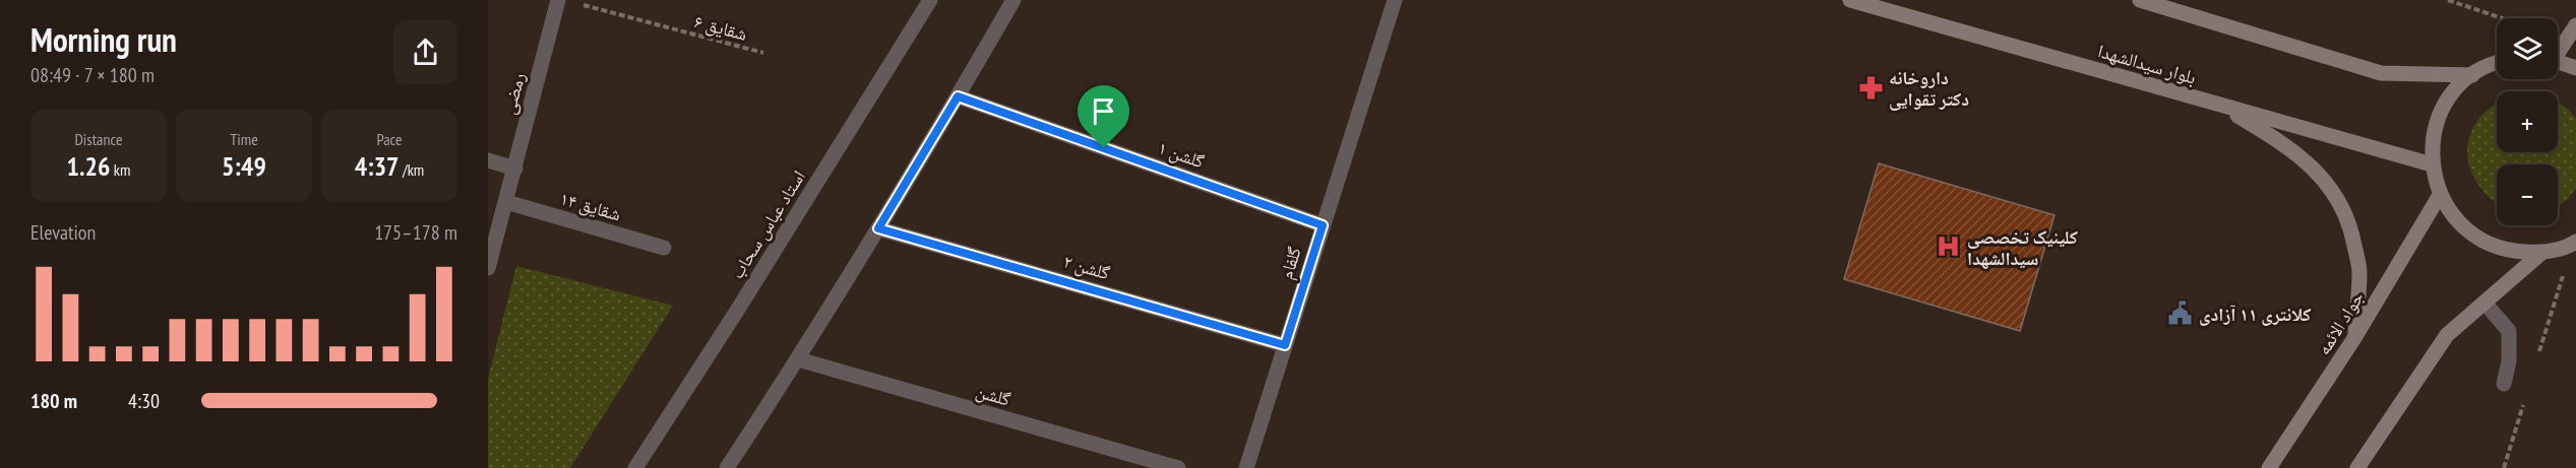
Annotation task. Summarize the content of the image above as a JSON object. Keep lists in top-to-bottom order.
{
  "streets": {
    "main road": ["بلوار سیدالشهدا", "جواد الائمه"],
    "street": [
      "رمضی",
      "گلشن ۱",
      "شقایق ۱۴",
      "استاد عباس سحاب",
      "گلفام",
      "گلشن ۲",
      "گلشن"
    ],
    "path": ["شقایق ۶"]
  },
  "crossings": [
    ["رمضی", "شقایق ۱۴"],
    ["گلشن ۱", "گلفام"],
    ["گلفام", "گلشن ۲"]
  ],
  "places": {
    "pharmacy": ["داروخانه دکتر تقوایی"],
    "hospital": ["کلینیک تخصصی سیدالشهدا"],
    "public building": ["کلانتری ۱۱ آزادی"]
  },
  "page": {
    "heading": ["Morning run", "08:49 · 7 × 180 m"],
    "map_buttons": ["+", "−"],
    "stats": [
      ["Distance", "1.26 km"],
      ["Time", "5:49"],
      ["Pace", "4:37 /km"]
    ],
    "chart": ["Elevation", "175–178 m"],
    "list": [
      {
        "name": "180 m",
        "note": "4:30"
      }
    ]
  }
}
